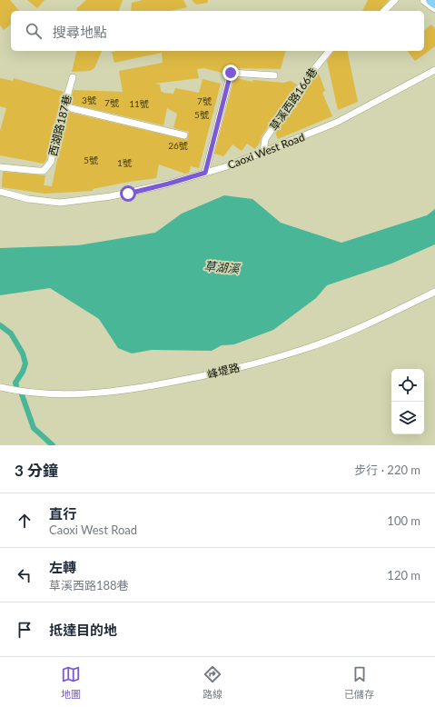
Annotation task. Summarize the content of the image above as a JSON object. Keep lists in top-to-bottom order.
{
  "streets": {
    "street": [
      "草溪西路166巷",
      "西湖路187巷",
      "Caoxi West Road",
      "峰堤路"
    ]
  },
  "crossings": [
    ["草溪西路166巷", "Caoxi West Road"]
  ],
  "water": ["草湖溪"],
  "house_numbers": [
    "3號",
    "7號",
    "7號",
    "11號",
    "5號",
    "26號",
    "5號",
    "1號"
  ],
  "page": {
    "search": "搜尋地點",
    "heading": ["3 分鐘", "步行 · 220 m"],
    "list": [
      ["直行", "Caoxi West Road", "100 m"],
      ["左轉", "草溪西路188巷", "120 m"],
      "抵達目的地"
    ],
    "nav": ["地圖", "路線", "已儲存"]
  }
}
